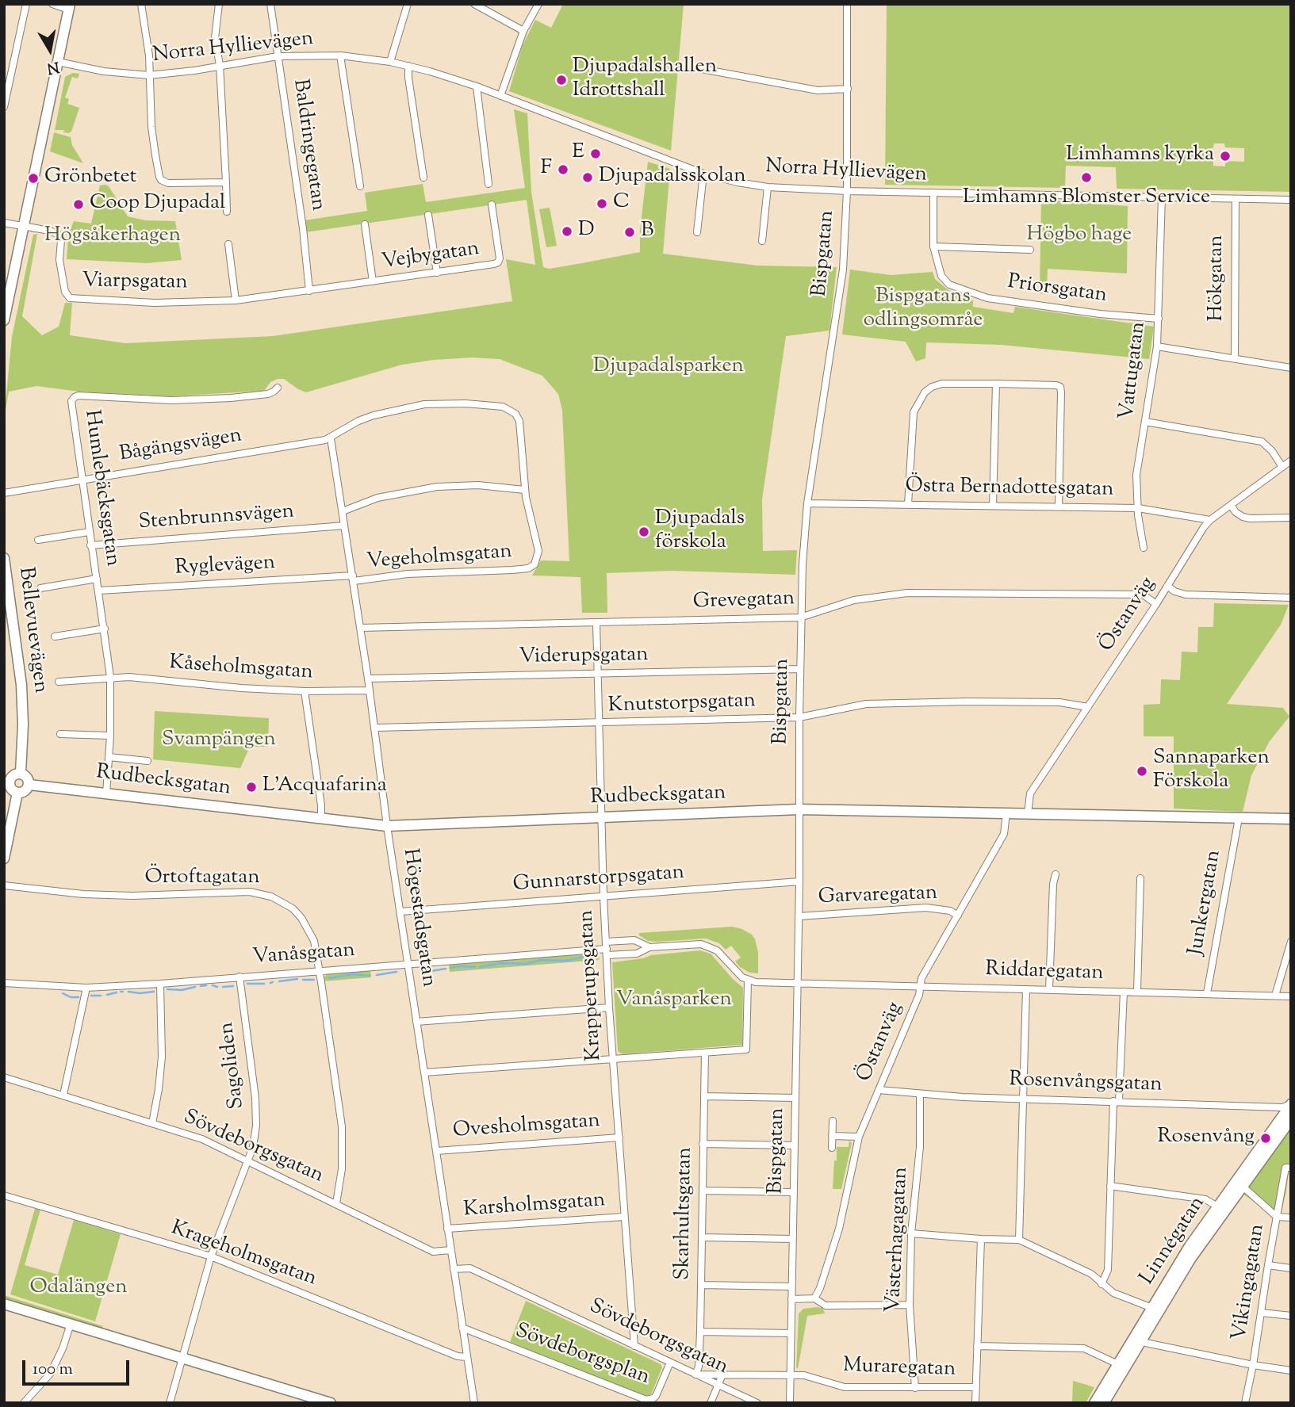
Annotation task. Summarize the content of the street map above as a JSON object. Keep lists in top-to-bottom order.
{
  "streets": {
    "street": [
      "Norra Hyllievägen",
      "Baldringegatan",
      "Bispgatan",
      "Vejbygatan",
      "Hökgatan",
      "Viarpsgatan",
      "Priorsgatan",
      "Vattugatan",
      "Bågängsvägen",
      "Humlebäcksgatan",
      "Östra Bernadottesgatan",
      "Stenbrunnsvägen",
      "Vegeholmsgatan",
      "Ryglevägen",
      "Grevegatan",
      "Östanväg",
      "Bellevuevägen",
      "Viderupsgatan",
      "Kåseholmsgatan",
      "Knutstorpsgatan",
      "Rudbecksgatan",
      "Örtoftagatan",
      "Gunnarstorpsgatan",
      "Garvaregatan",
      "Junkergatan",
      "Högestadsgatan",
      "Vanåsgatan",
      "Riddaregatan",
      "Krapperupsgatan",
      "Sagoliden",
      "Rosenvångsgatan",
      "Ovesholmsgatan",
      "Sövdeborgsgatan",
      "Karsholmsgatan",
      "Skarhultsgatan",
      "Västerhagagatan",
      "Linnégatan",
      "Krageholmsgatan",
      "Vikingagatan",
      "Sövdeborgsplan",
      "Muraregatan"
    ]
  },
  "crossings": [
    ["Norra Hyllievägen", "Baldringegatan"],
    ["Norra Hyllievägen", "Bispgatan"],
    ["Norra Hyllievägen", "Hökgatan"],
    ["Norra Hyllievägen", "Priorsgatan"],
    ["Norra Hyllievägen", "Vattugatan"],
    ["Baldringegatan", "Vejbygatan"],
    ["Baldringegatan", "Viarpsgatan"],
    ["Bispgatan", "Östra Bernadottesgatan"],
    ["Bispgatan", "Grevegatan"],
    ["Bispgatan", "Viderupsgatan"],
    ["Bispgatan", "Knutstorpsgatan"],
    ["Bispgatan", "Rudbecksgatan"],
    ["Bispgatan", "Gunnarstorpsgatan"],
    ["Bispgatan", "Garvaregatan"],
    ["Bispgatan", "Riddaregatan"],
    ["Bispgatan", "Muraregatan"],
    ["Vejbygatan", "Viarpsgatan"],
    ["Priorsgatan", "Vattugatan"],
    ["Vattugatan", "Östra Bernadottesgatan"],
    ["Bågängsvägen", "Humlebäcksgatan"],
    ["Bågängsvägen", "Högestadsgatan"],
    ["Humlebäcksgatan", "Stenbrunnsvägen"],
    ["Humlebäcksgatan", "Ryglevägen"],
    ["Humlebäcksgatan", "Kåseholmsgatan"],
    ["Humlebäcksgatan", "Rudbecksgatan"],
    ["Östra Bernadottesgatan", "Östanväg"],
    ["Stenbrunnsvägen", "Högestadsgatan"],
    ["Vegeholmsgatan", "Ryglevägen"],
    ["Vegeholmsgatan", "Högestadsgatan"],
    ["Ryglevägen", "Högestadsgatan"],
    ["Grevegatan", "Östanväg"],
    ["Grevegatan", "Högestadsgatan"],
    ["Grevegatan", "Krapperupsgatan"],
    ["Östanväg", "Knutstorpsgatan"],
    ["Östanväg", "Rudbecksgatan"],
    ["Östanväg", "Garvaregatan"],
    ["Östanväg", "Riddaregatan"],
    ["Östanväg", "Rosenvångsgatan"],
    ["Bellevuevägen", "Rudbecksgatan"],
    ["Viderupsgatan", "Högestadsgatan"],
    ["Viderupsgatan", "Krapperupsgatan"],
    ["Kåseholmsgatan", "Högestadsgatan"],
    ["Knutstorpsgatan", "Högestadsgatan"],
    ["Knutstorpsgatan", "Krapperupsgatan"],
    ["Rudbecksgatan", "Junkergatan"],
    ["Rudbecksgatan", "Högestadsgatan"],
    ["Rudbecksgatan", "Krapperupsgatan"],
    ["Örtoftagatan", "Vanåsgatan"],
    ["Örtoftagatan", "Sövdeborgsgatan"],
    ["Gunnarstorpsgatan", "Högestadsgatan"],
    ["Gunnarstorpsgatan", "Krapperupsgatan"],
    ["Junkergatan", "Riddaregatan"],
    ["Högestadsgatan", "Vanåsgatan"],
    ["Högestadsgatan", "Ovesholmsgatan"],
    ["Högestadsgatan", "Sövdeborgsgatan"],
    ["Högestadsgatan", "Karsholmsgatan"],
    ["Högestadsgatan", "Krageholmsgatan"],
    ["Högestadsgatan", "Sövdeborgsplan"],
    ["Vanåsgatan", "Krapperupsgatan"],
    ["Vanåsgatan", "Sagoliden"],
    ["Krapperupsgatan", "Ovesholmsgatan"],
    ["Krapperupsgatan", "Sövdeborgsgatan"],
    ["Krapperupsgatan", "Karsholmsgatan"],
    ["Sagoliden", "Sövdeborgsgatan"],
    ["Sagoliden", "Krageholmsgatan"],
    ["Rosenvångsgatan", "Västerhagagatan"],
    ["Rosenvångsgatan", "Linnégatan"],
    ["Sövdeborgsgatan", "Skarhultsgatan"],
    ["Sövdeborgsgatan", "Sövdeborgsplan"],
    ["Sövdeborgsgatan", "Muraregatan"],
    ["Skarhultsgatan", "Muraregatan"],
    ["Västerhagagatan", "Muraregatan"]
  ],
  "parks": [
    "Högbo hage",
    "Högsåkerhagen",
    "Bispgatans odlingsområe",
    "Djupadalsparken",
    "Svampängen",
    "Vanåsparken",
    "Odalängen"
  ],
  "places": [
    "Djupadalshallen Idrottshall",
    "E",
    "Limhamns kyrka",
    "F",
    "Djupadalsskolan",
    "Limhamns Blomster Service",
    "Grönbetet",
    "C",
    "Coop Djupadal",
    "D",
    "B",
    "Djupadals förskola",
    "Sannaparken Förskola",
    "L'Acquafarina",
    "Rosenvång"
  ],
  "scale_bar": "100 m",
  "north": "bottom"
}
